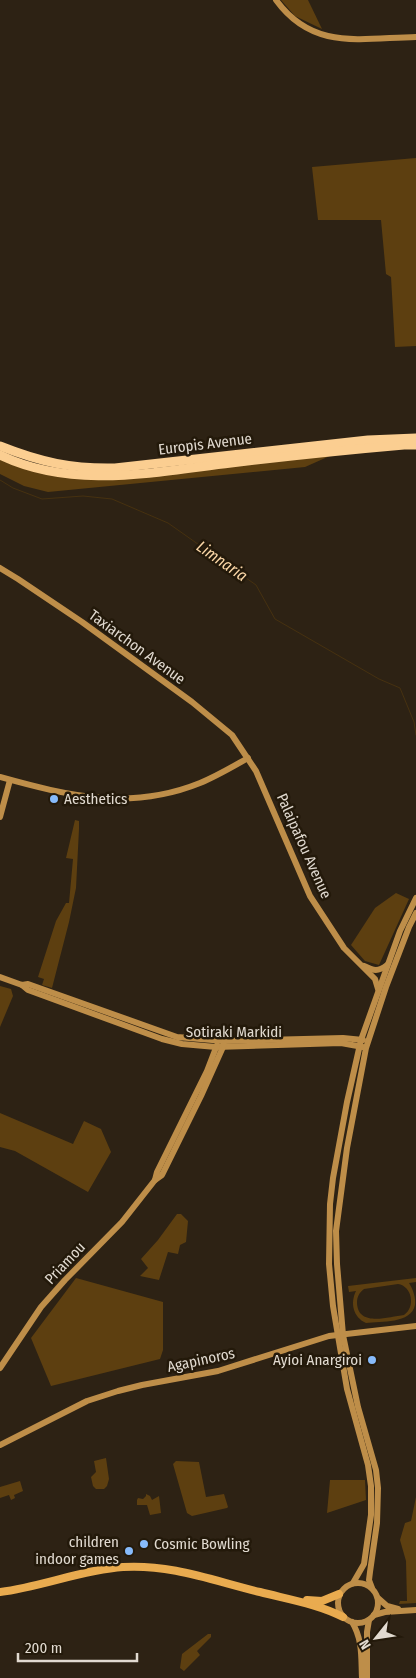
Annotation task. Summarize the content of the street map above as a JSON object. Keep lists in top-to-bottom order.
{
  "streets": {
    "highway": ["Europis Avenue"],
    "main road": [
      "Taxiarchon Avenue",
      "Palaipafou Avenue",
      "Sotiraki Markidi",
      "Priamou",
      "Agapinoros"
    ]
  },
  "crossings": [
    ["Taxiarchon Avenue", "Palaipafou Avenue"],
    ["Sotiraki Markidi", "Priamou"]
  ],
  "water": ["Limnaria"],
  "places": [
    "Aesthetics",
    "Ayioi Anargiroi",
    "Cosmic Bowling",
    "children indoor games"
  ],
  "scale_bar": "200 m",
  "north": "bottom left"
}
